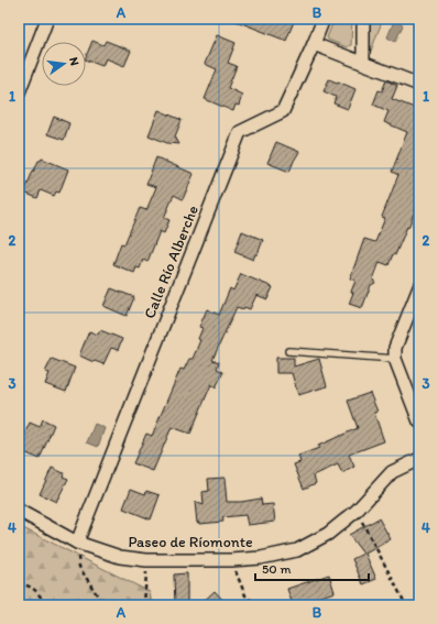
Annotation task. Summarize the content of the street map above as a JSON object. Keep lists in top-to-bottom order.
{
  "streets": {
    "street": ["Calle Río Alberche", "Paseo de Ríomonte"]
  },
  "crossings": [
    ["Calle Río Alberche", "Paseo de Ríomonte"]
  ],
  "scale_bar": "50 m",
  "north": "right",
  "grid": {
    "columns": ["A", "B"],
    "rows": [
      "1",
      "2",
      "3",
      "4"
    ]
  }
}
